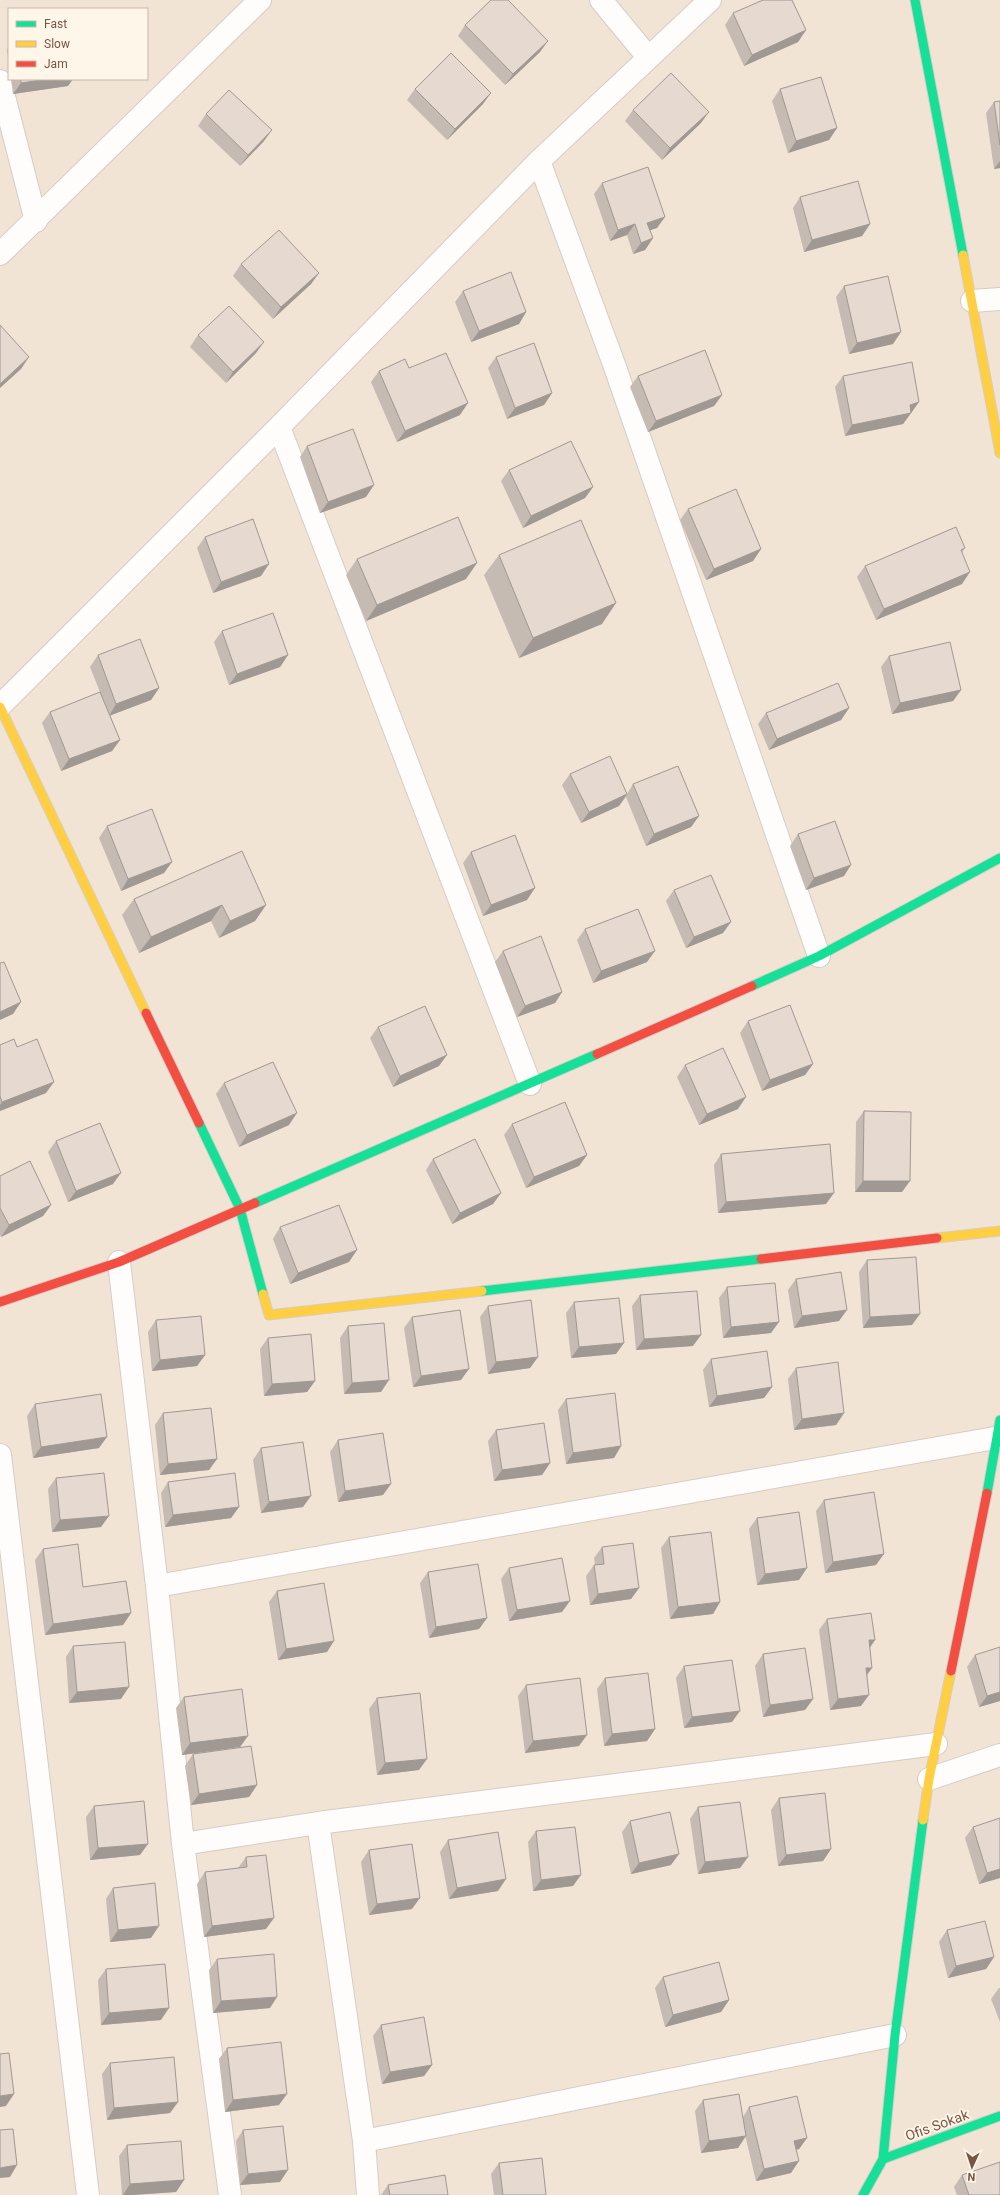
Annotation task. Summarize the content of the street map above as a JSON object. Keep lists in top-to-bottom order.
{
  "streets": {
    "street": ["Ofis Sokak"]
  },
  "legend": ["Fast", "Slow", "Jam"],
  "north": "bottom"
}
